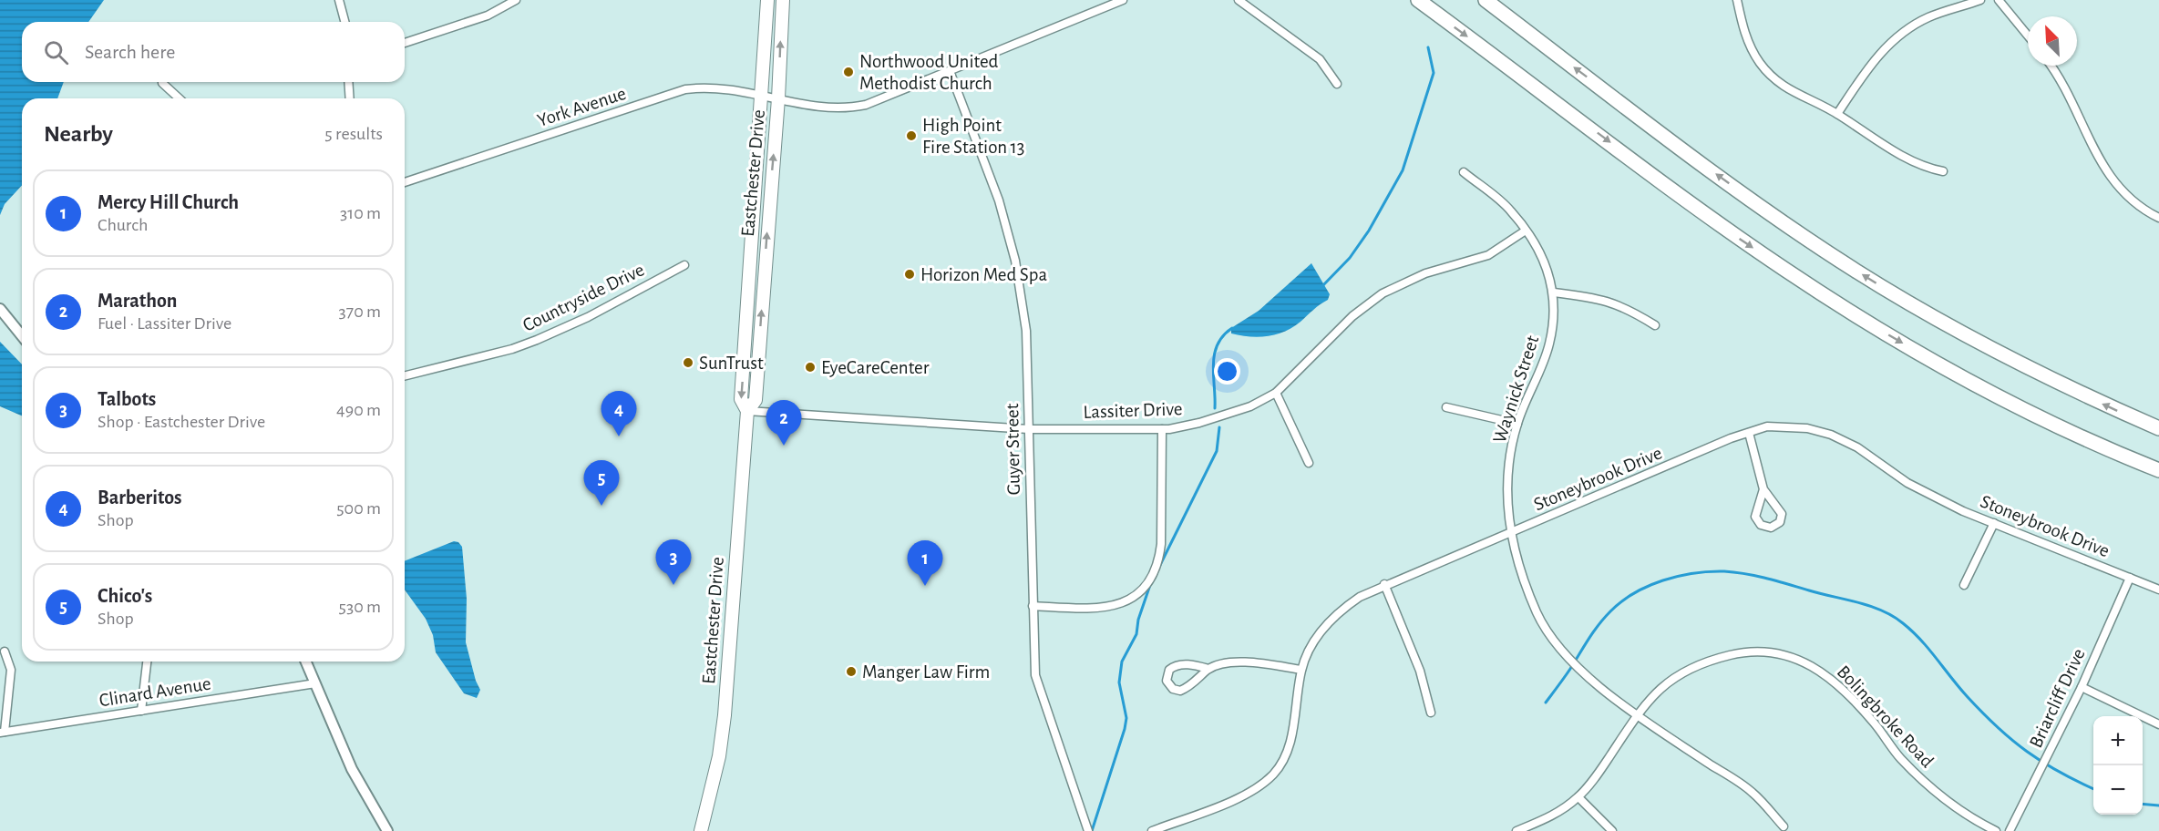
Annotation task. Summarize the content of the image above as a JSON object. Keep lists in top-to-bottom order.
{
  "streets": {
    "main road": ["Eastchester Drive"],
    "street": [
      "York Avenue",
      "Countryside Drive",
      "Waynick Street",
      "Lassiter Drive",
      "Guyer Street",
      "Stoneybrook Drive",
      "Clinard Avenue",
      "Briarcliff Drive",
      "Bolingbroke Road"
    ]
  },
  "crossings": [
    ["York Avenue", "Eastchester Drive"],
    ["York Avenue", "Guyer Street"],
    ["Eastchester Drive", "Lassiter Drive"],
    ["Waynick Street", "Lassiter Drive"],
    ["Waynick Street", "Stoneybrook Drive"],
    ["Waynick Street", "Bolingbroke Road"],
    ["Lassiter Drive", "Guyer Street"],
    ["Stoneybrook Drive", "Briarcliff Drive"]
  ],
  "places": [
    "Northwood United Methodist Church",
    "High Point Fire Station 13",
    "Horizon Med Spa",
    "SunTrust",
    "EyeCareCenter",
    "Manger Law Firm"
  ],
  "north": "top left",
  "page": {
    "search": "Search here",
    "heading": ["Nearby", "5 results"],
    "list": [
      {
        "mark": "1",
        "name": "Mercy Hill Church",
        "note": "Church",
        "value": "310 m"
      },
      {
        "mark": "2",
        "name": "Marathon",
        "note": "Fuel · Lassiter Drive",
        "value": "370 m"
      },
      {
        "mark": "3",
        "name": "Talbots",
        "note": "Shop · Eastchester Drive",
        "value": "490 m"
      },
      {
        "mark": "4",
        "name": "Barberitos",
        "note": "Shop",
        "value": "500 m"
      },
      {
        "mark": "5",
        "name": "Chico's",
        "note": "Shop",
        "value": "530 m"
      }
    ],
    "pins": [
      "4",
      "2",
      "5",
      "3",
      "1"
    ],
    "map_buttons": ["+", "−"]
  }
}
